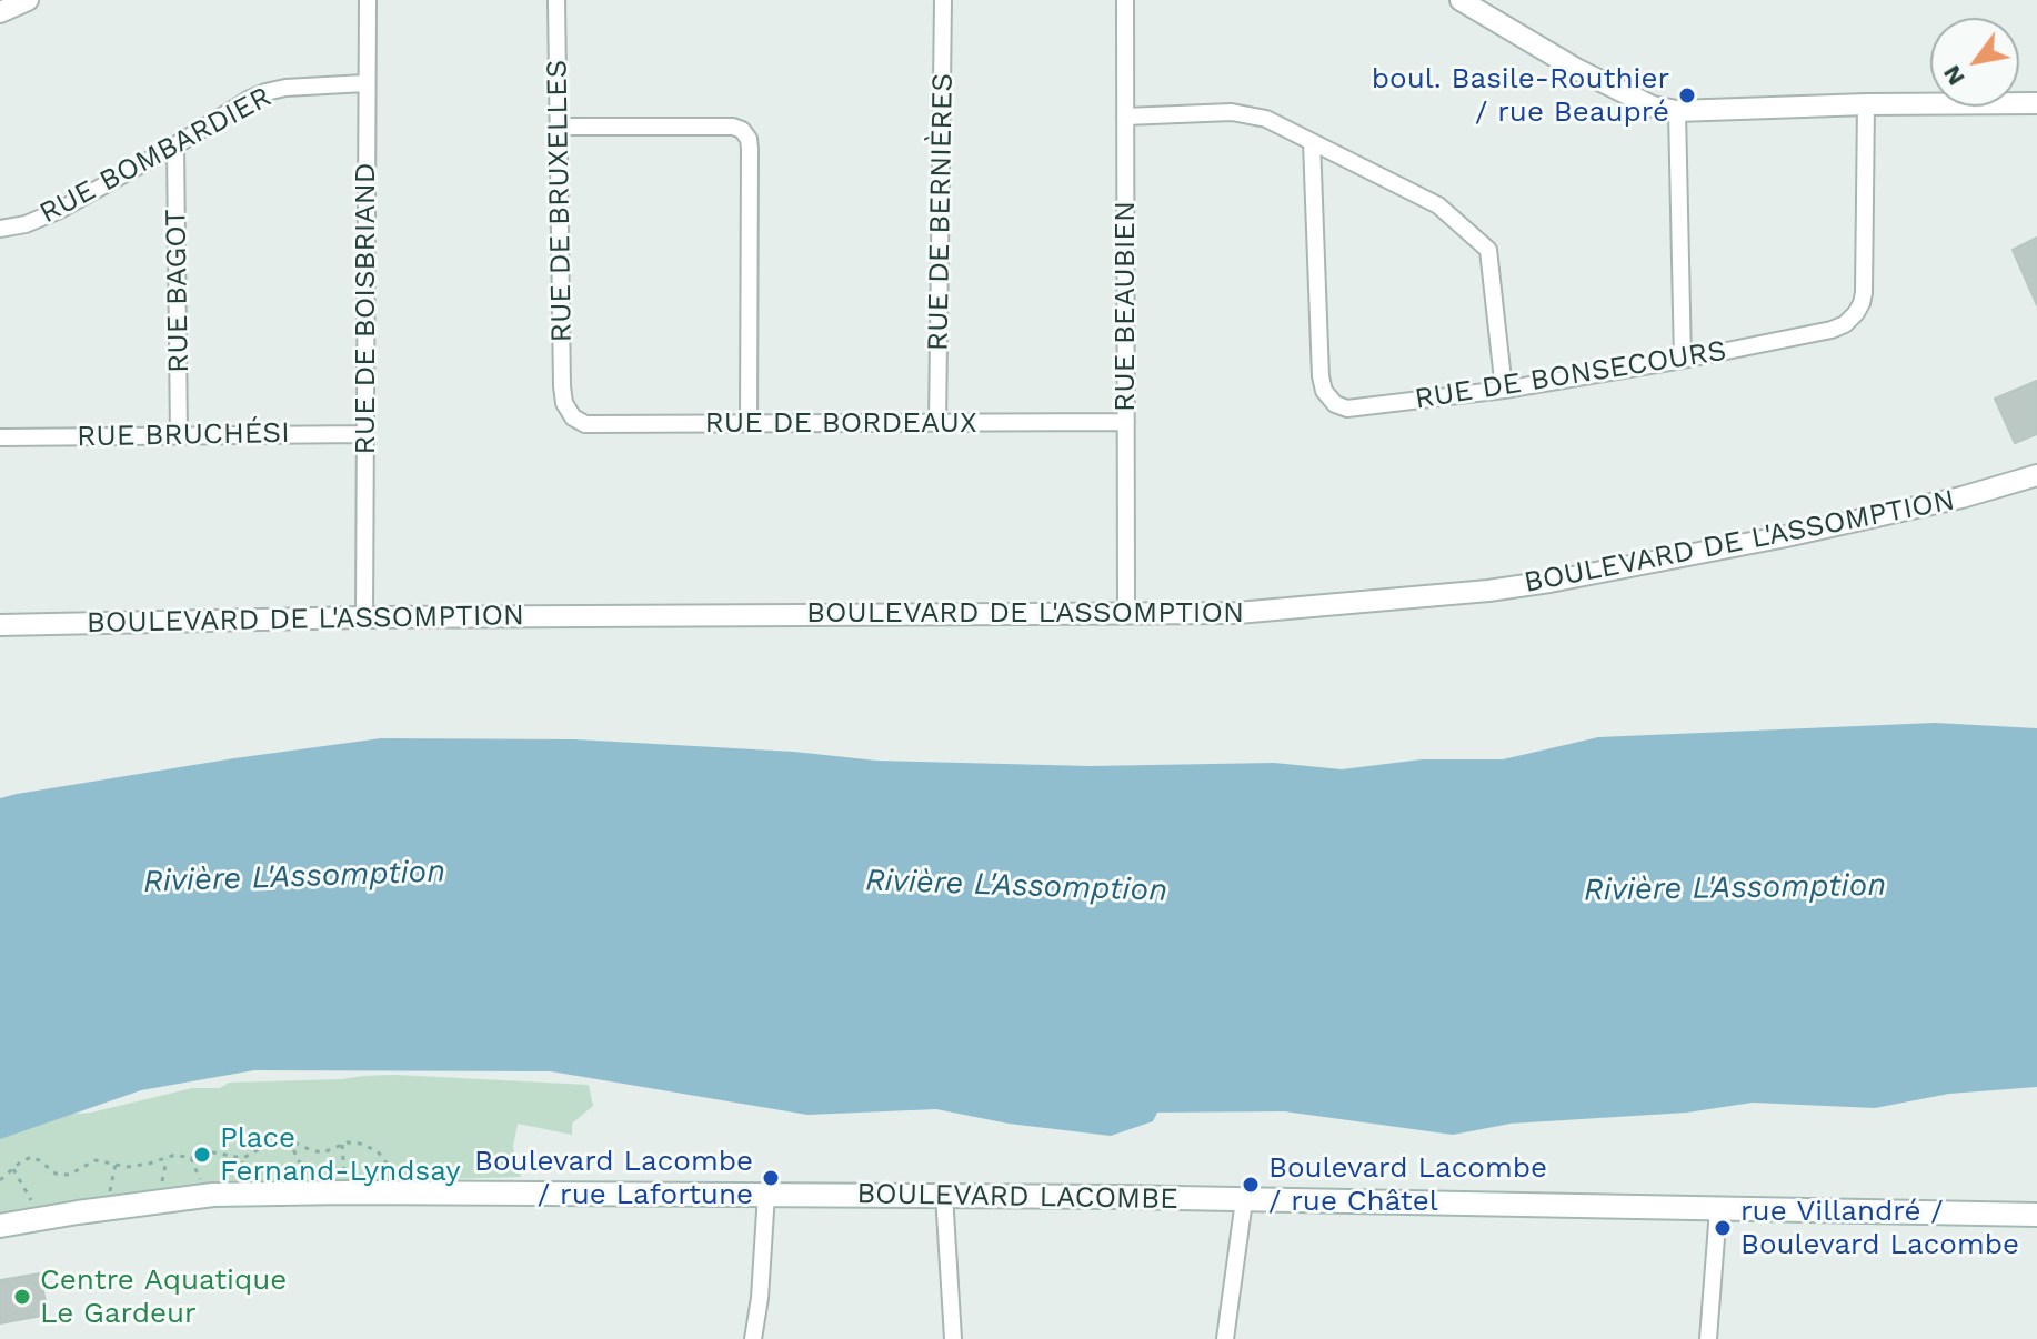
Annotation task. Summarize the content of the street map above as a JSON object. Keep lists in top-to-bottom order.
{
  "streets": {
    "main road": ["BOULEVARD LACOMBE"],
    "street": [
      "RUE BOMBARDIER",
      "RUE DE BRUXELLES",
      "RUE DE BERNIÈRES",
      "RUE BAGOT",
      "RUE BEAUBIEN",
      "RUE DE BOISBRIAND",
      "RUE DE BONSECOURS",
      "RUE DE BORDEAUX",
      "RUE BRUCHÉSI",
      "BOULEVARD DE L'ASSOMPTION"
    ]
  },
  "crossings": [
    ["RUE BOMBARDIER", "RUE BAGOT"],
    ["RUE BOMBARDIER", "RUE DE BOISBRIAND"],
    ["RUE DE BRUXELLES", "RUE DE BORDEAUX"],
    ["RUE DE BERNIÈRES", "RUE DE BORDEAUX"],
    ["RUE BAGOT", "RUE BRUCHÉSI"],
    ["RUE BEAUBIEN", "RUE DE BORDEAUX"],
    ["RUE BEAUBIEN", "BOULEVARD DE L'ASSOMPTION"],
    ["RUE DE BOISBRIAND", "RUE BRUCHÉSI"],
    ["RUE DE BOISBRIAND", "BOULEVARD DE L'ASSOMPTION"]
  ],
  "water": ["Rivière L'Assomption"],
  "places": [
    "boul. Basile-Routhier / rue Beaupré",
    "Place Fernand-Lyndsay",
    "Boulevard Lacombe / rue Lafortune",
    "Boulevard Lacombe / rue Châtel",
    "rue Villandré / Boulevard Lacombe",
    "Centre Aquatique Le Gardeur"
  ],
  "north": "bottom left"
}
